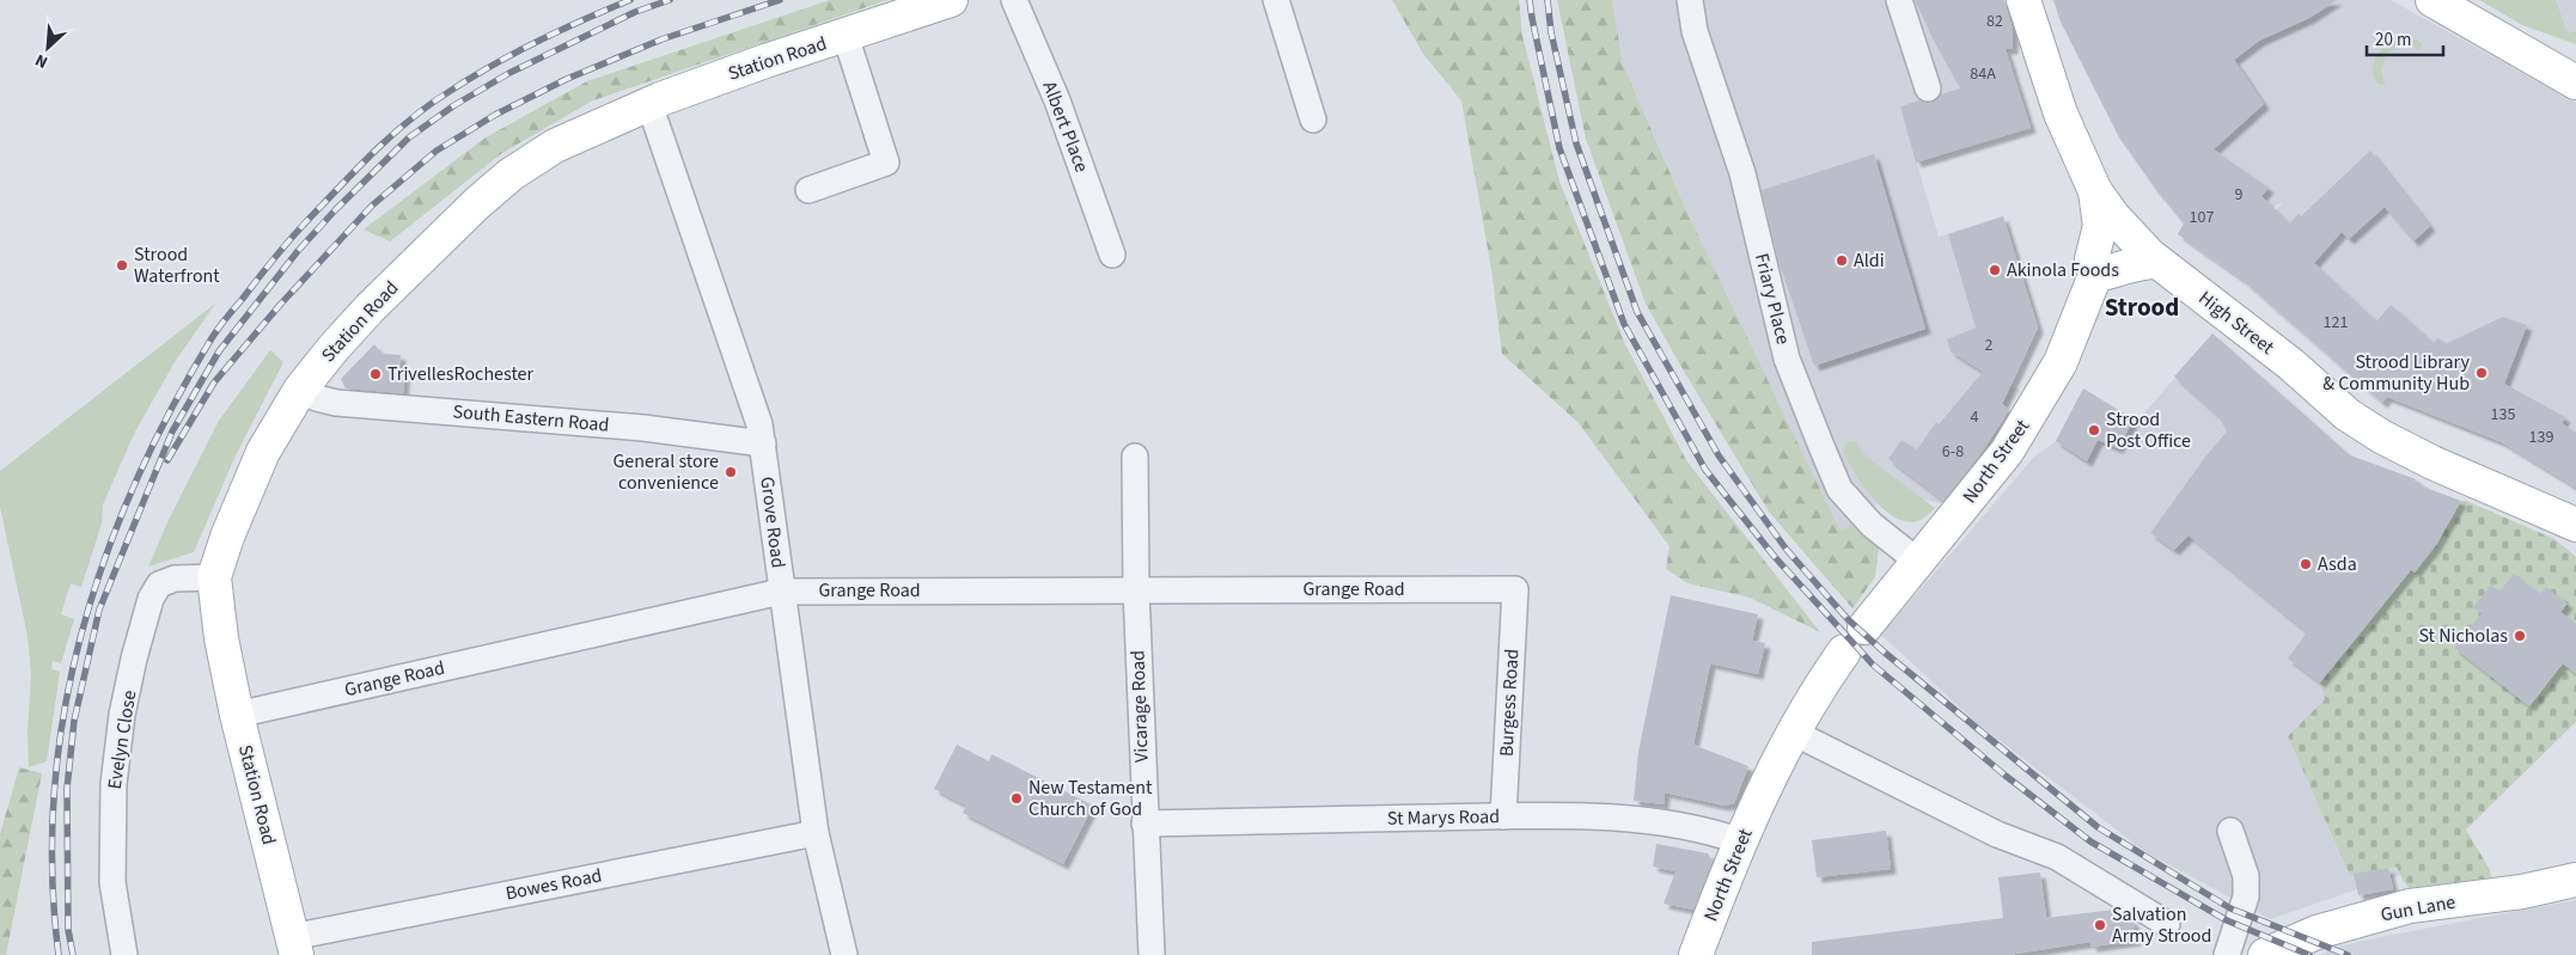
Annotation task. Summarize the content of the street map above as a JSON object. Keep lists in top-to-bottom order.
{
  "streets": {
    "main road": [
      "Station Road",
      "High Street",
      "North Street",
      "Gun Lane"
    ],
    "street": [
      "Albert Place",
      "Friary Place",
      "South Eastern Road",
      "Grove Road",
      "Grange Road",
      "Burgess Road",
      "Vicarage Road",
      "Evelyn Close",
      "St Marys Road",
      "Bowes Road"
    ]
  },
  "crossings": [
    ["Station Road", "South Eastern Road"],
    ["Station Road", "Grove Road"],
    ["Station Road", "Grange Road"],
    ["Station Road", "Evelyn Close"],
    ["Station Road", "Bowes Road"],
    ["Friary Place", "North Street"],
    ["High Street", "North Street"],
    ["South Eastern Road", "Grove Road"],
    ["North Street", "St Marys Road"],
    ["Grove Road", "Grange Road"],
    ["Grove Road", "Bowes Road"],
    ["Grange Road", "Burgess Road"],
    ["Grange Road", "Vicarage Road"],
    ["Burgess Road", "St Marys Road"],
    ["Vicarage Road", "St Marys Road"]
  ],
  "districts": ["Strood"],
  "places": [
    "Aldi",
    "Strood Waterfront",
    "Akinola Foods",
    "Strood Library & Community Hub",
    "TrivellesRochester",
    "Strood Post Office",
    "General store convenience",
    "Asda",
    "St Nicholas",
    "New Testament Church of God",
    "Salvation Army Strood"
  ],
  "house_numbers": [
    "82",
    "84A",
    "9",
    "107",
    "121",
    "2",
    "135",
    "4",
    "139",
    "6-8"
  ],
  "scale_bar": "20 m",
  "north": "bottom left"
}
